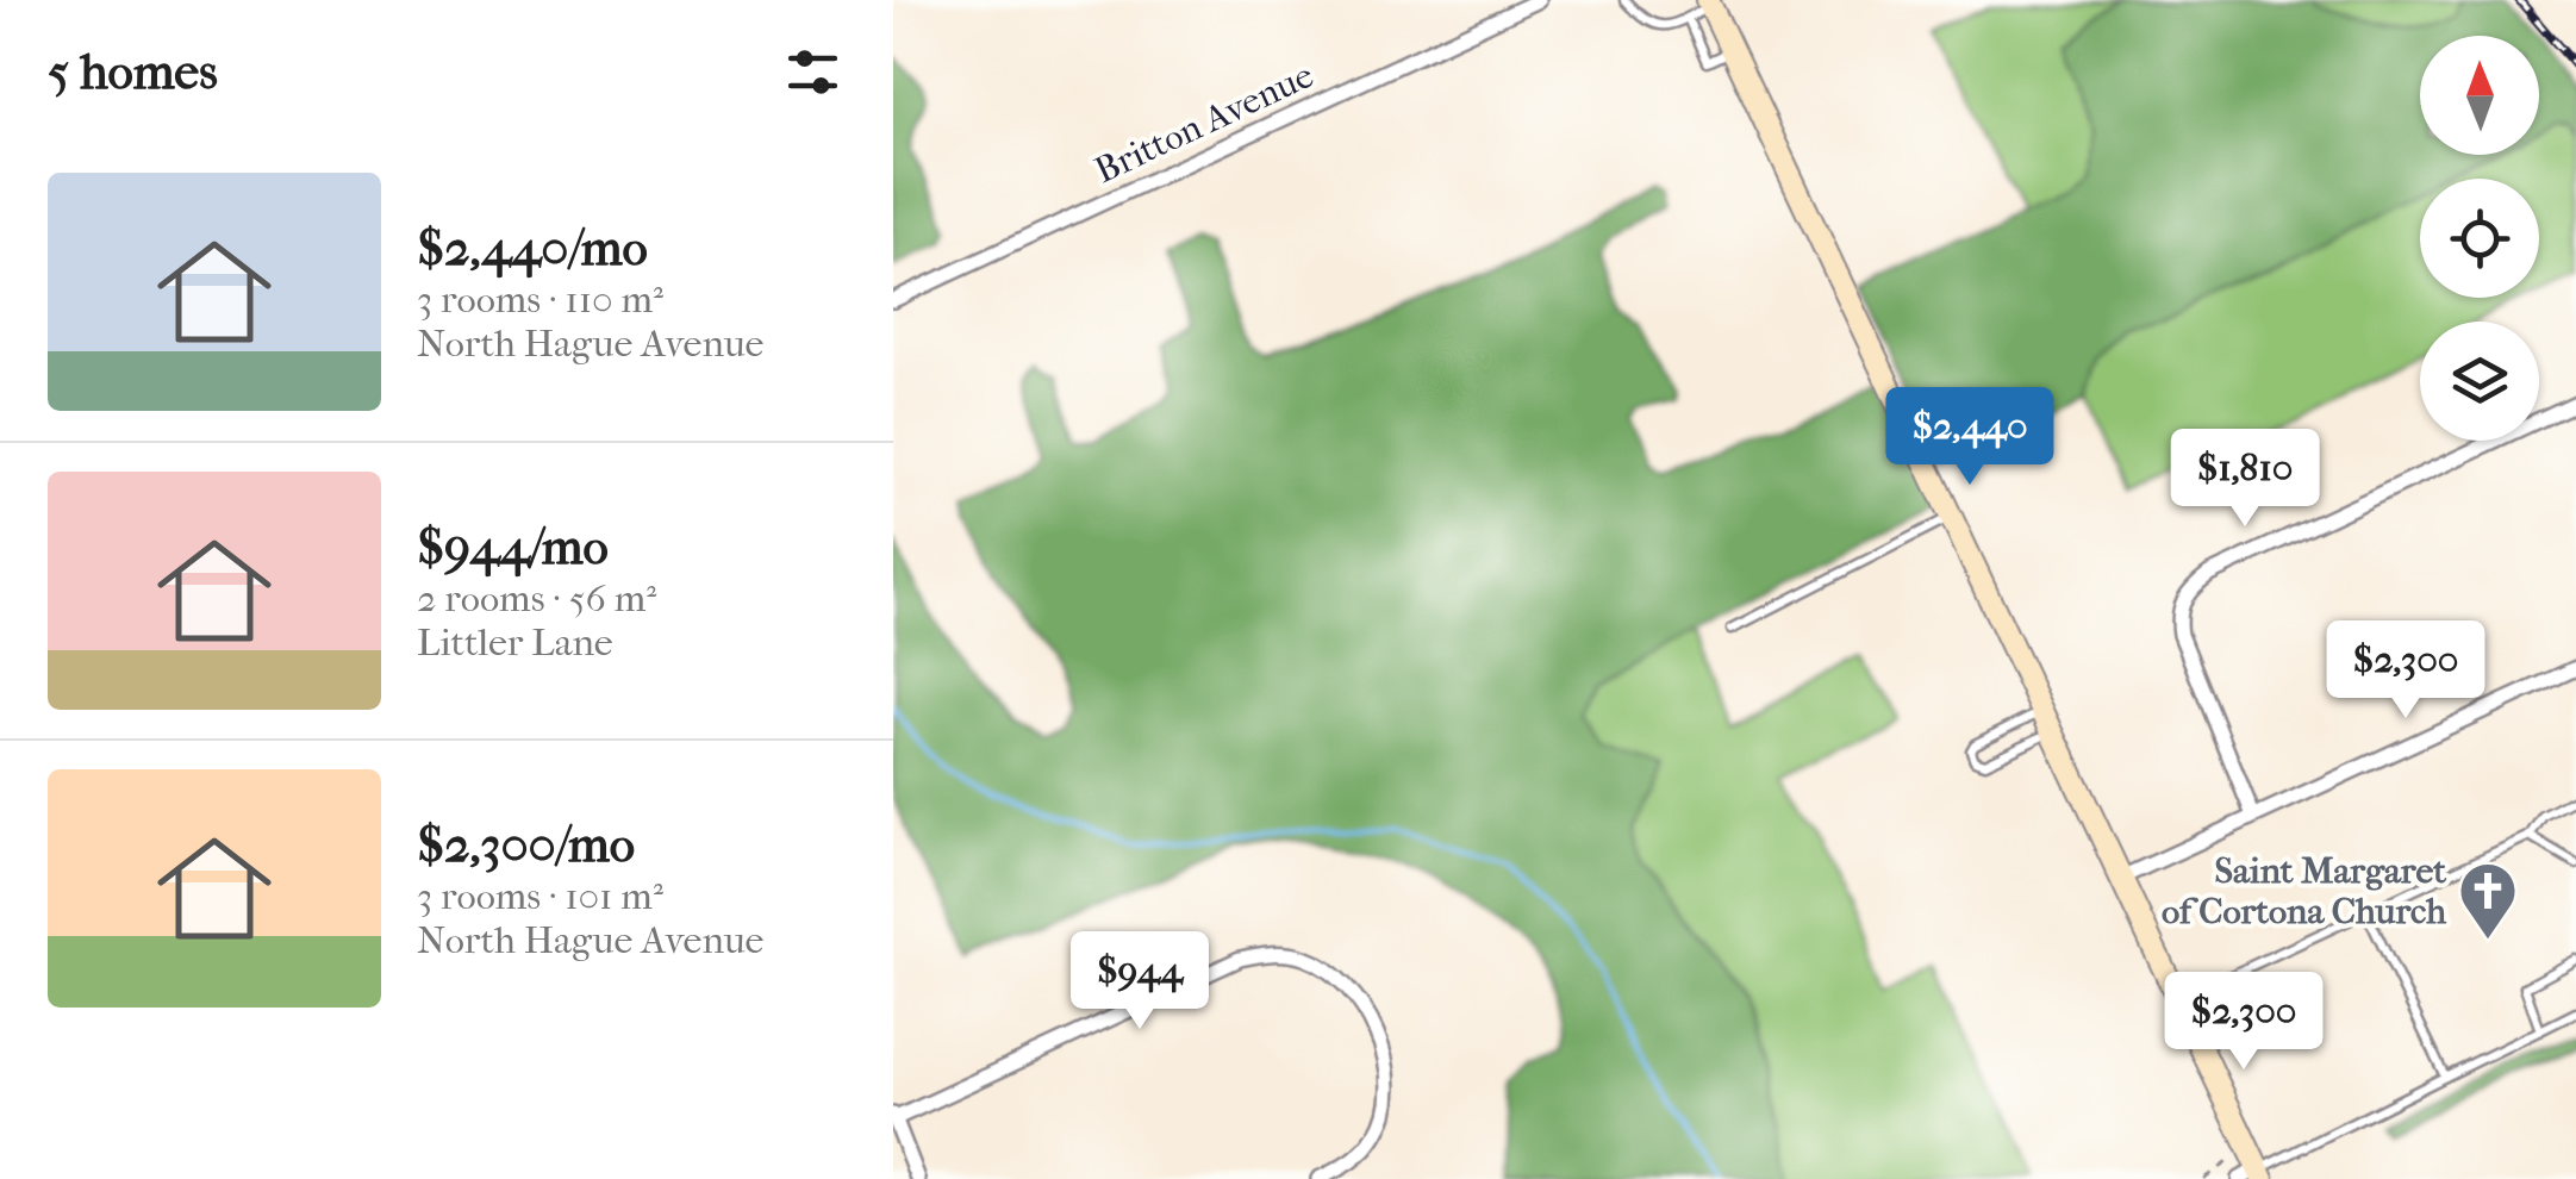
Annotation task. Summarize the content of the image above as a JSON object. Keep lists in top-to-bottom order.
{
  "streets": {
    "street": ["Britton Avenue"]
  },
  "places": {
    "church": ["Saint Margaret of Cortona Church"]
  },
  "north": "top",
  "page": {
    "heading": "5 homes",
    "list": [
      {
        "name": "$2,440/mo",
        "note": "3 rooms · 110 m² · North Hague Avenue"
      },
      {
        "name": "$944/mo",
        "note": "2 rooms · 56 m² · Littler Lane"
      },
      {
        "name": "$2,300/mo",
        "note": "3 rooms · 101 m² · North Hague Avenue"
      }
    ],
    "price": [
      "$2,440",
      "$1,810",
      "$2,300",
      "$944",
      "$2,300"
    ]
  }
}
